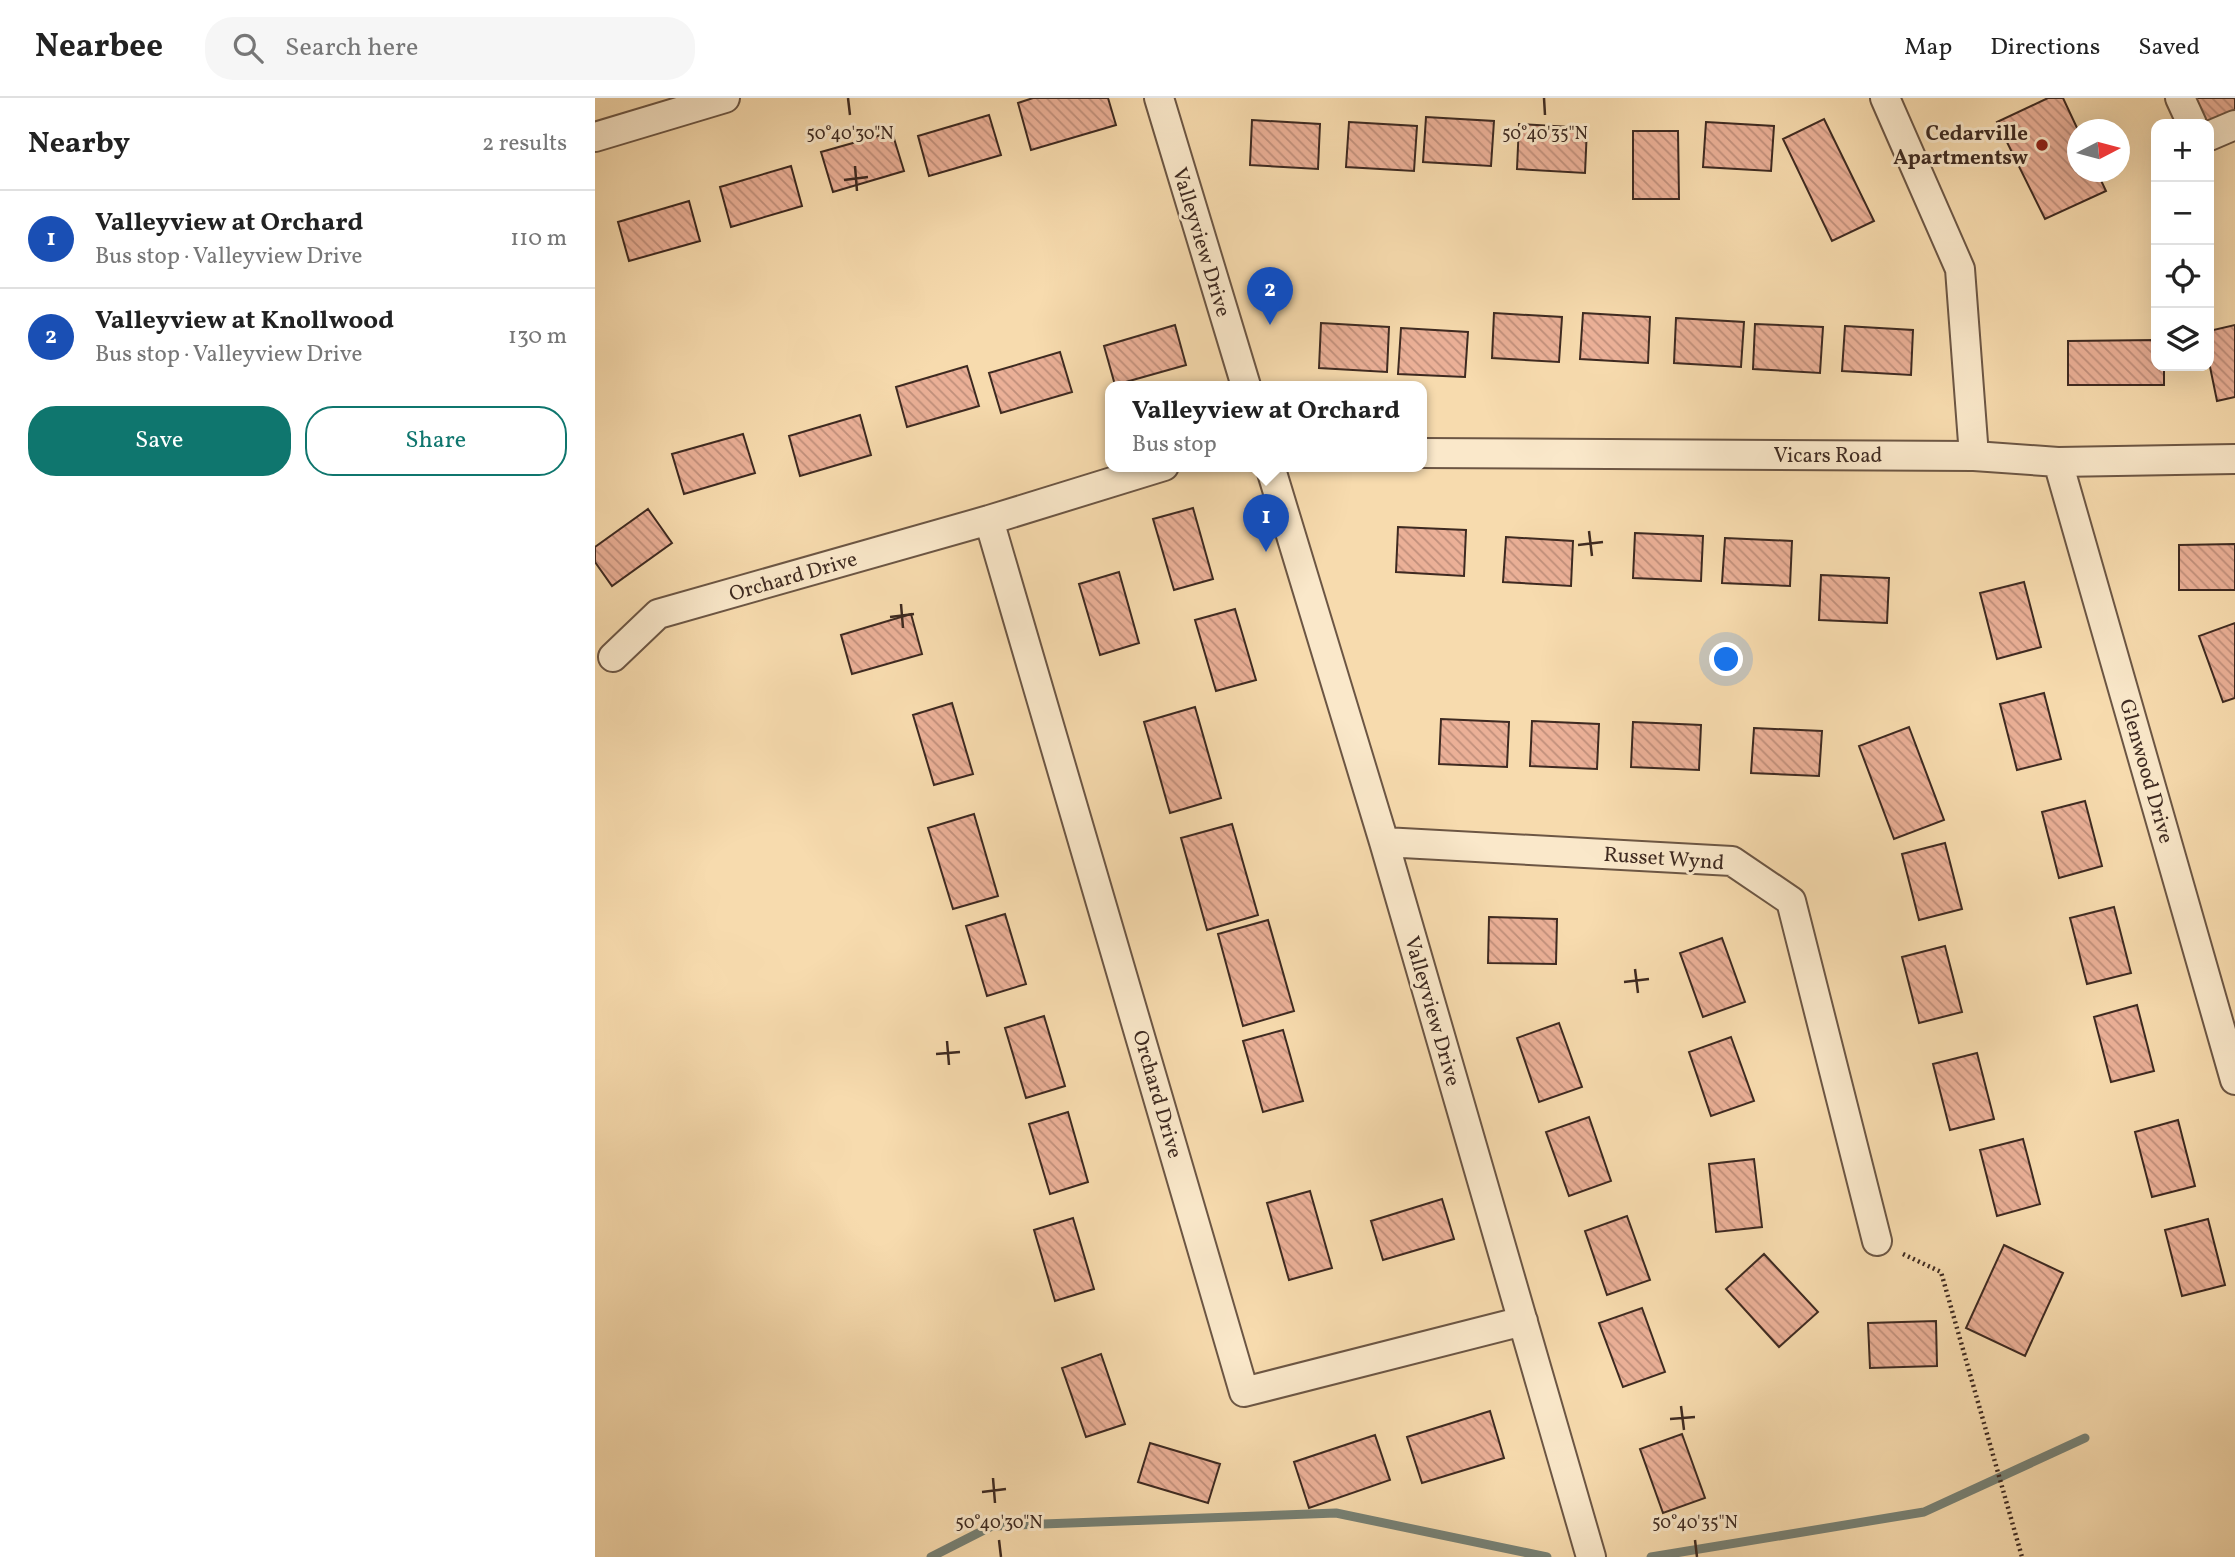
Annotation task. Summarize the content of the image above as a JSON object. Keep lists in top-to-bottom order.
{
  "streets": {
    "street": [
      "Valleyview Drive",
      "Vicars Road",
      "Orchard Drive",
      "Glenwood Drive",
      "Russet Wynd"
    ]
  },
  "crossings": [
    ["Valleyview Drive", "Orchard Drive"],
    ["Valleyview Drive", "Russet Wynd"],
    ["Vicars Road", "Glenwood Drive"]
  ],
  "places": ["Cedarville Apartmentsw"],
  "north": "right",
  "page": {
    "header": "Nearbee",
    "search": "Search here",
    "nav": ["Map", "Directions", "Saved"],
    "heading": ["Nearby", "2 results"],
    "map_buttons": ["+", "−"],
    "list": [
      {
        "mark": "1",
        "name": "Valleyview at Orchard",
        "note": "Bus stop · Valleyview Drive",
        "value": "110 m"
      },
      {
        "mark": "2",
        "name": "Valleyview at Knollwood",
        "note": "Bus stop · Valleyview Drive",
        "value": "130 m"
      }
    ],
    "pins": ["2", "1"],
    "popup": ["Valleyview at Orchard", "Bus stop"],
    "buttons": ["Save", "Share"]
  },
  "coordinates": ["50°40'30\"N", "50°40'35\"N"]
}
